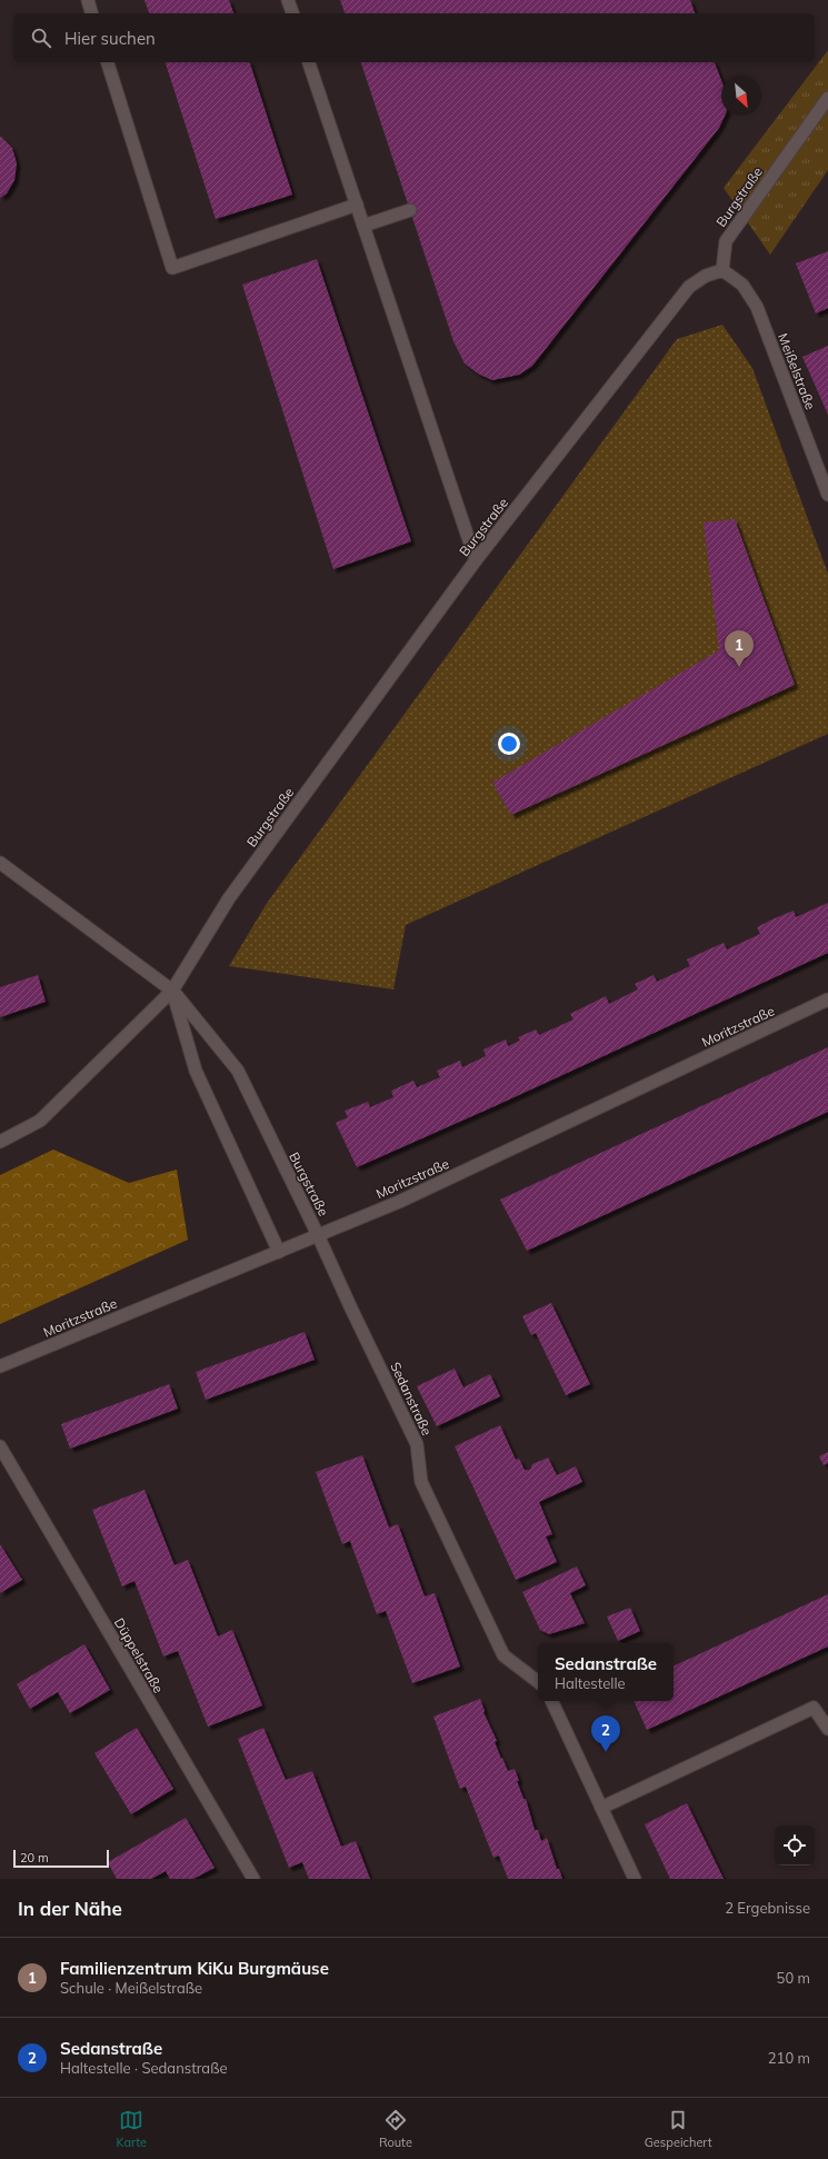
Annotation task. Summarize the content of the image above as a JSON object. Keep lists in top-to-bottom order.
{
  "streets": {
    "street": [
      "Burgstraße",
      "Meißelstraße",
      "Moritzstraße",
      "Sedanstraße",
      "Düppelstraße"
    ]
  },
  "crossings": [
    ["Burgstraße", "Meißelstraße"],
    ["Burgstraße", "Moritzstraße"],
    ["Burgstraße", "Sedanstraße"],
    ["Moritzstraße", "Sedanstraße"]
  ],
  "scale_bar": "20 m",
  "north": "bottom right",
  "page": {
    "search": "Hier suchen",
    "pins": ["1", "2"],
    "popup": ["Sedanstraße", "Haltestelle"],
    "scale": "20 m",
    "heading": ["In der Nähe", "2 Ergebnisse"],
    "list": [
      {
        "mark": "1",
        "name": "Familienzentrum KiKu Burgmäuse",
        "note": "Schule · Meißelstraße",
        "value": "50 m"
      },
      {
        "mark": "2",
        "name": "Sedanstraße",
        "note": "Haltestelle · Sedanstraße",
        "value": "210 m"
      }
    ],
    "nav": ["Karte", "Route", "Gespeichert"]
  }
}
